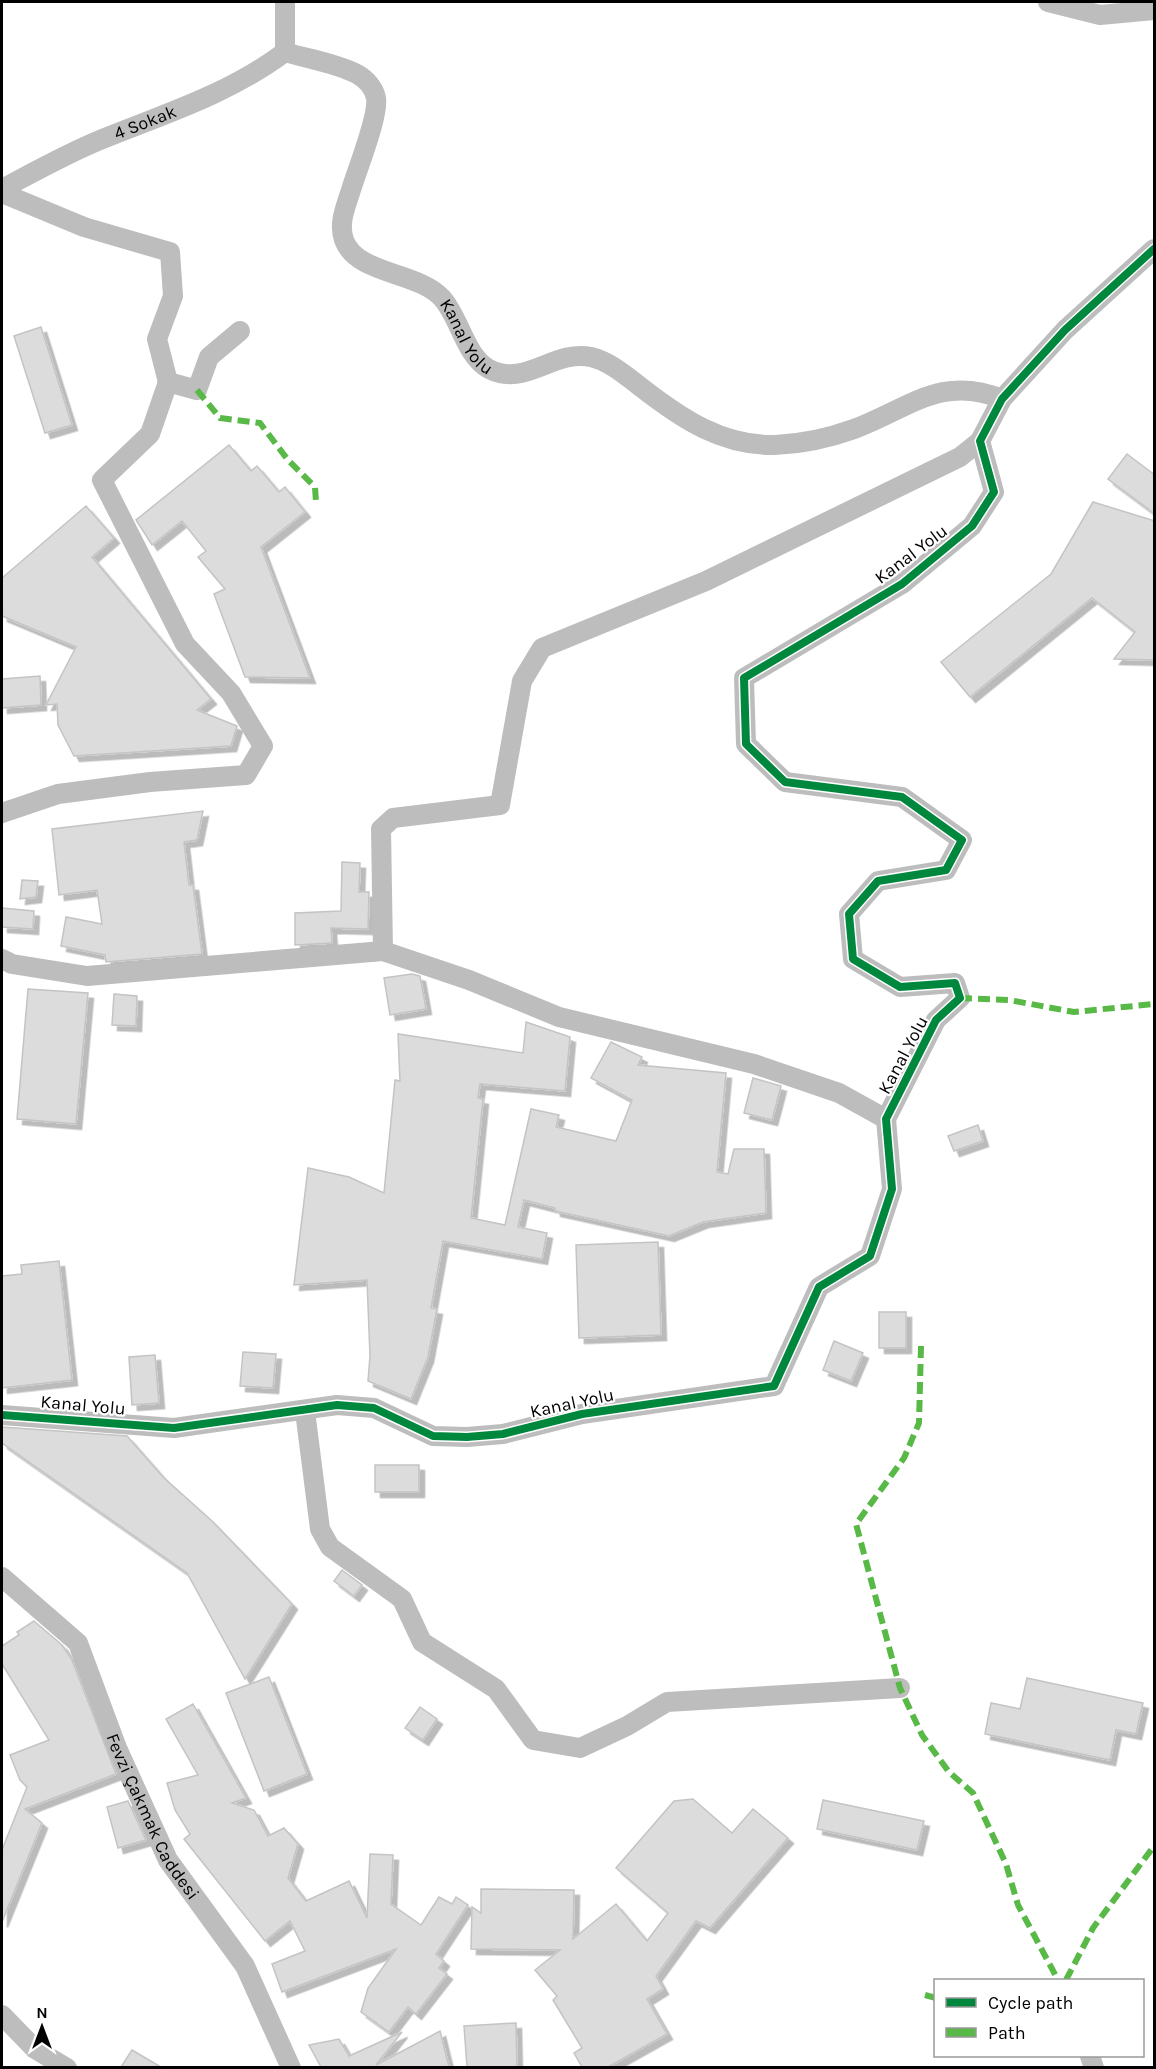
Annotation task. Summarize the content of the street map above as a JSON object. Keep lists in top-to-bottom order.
{
  "streets": {
    "street": ["4 Sokak", "Kanal Yolu", "Fevzi Çakmak Caddesi"]
  },
  "crossings": [
    ["4 Sokak", "Kanal Yolu"]
  ],
  "legend": ["Cycle path", "Path"],
  "north": "top"
}
